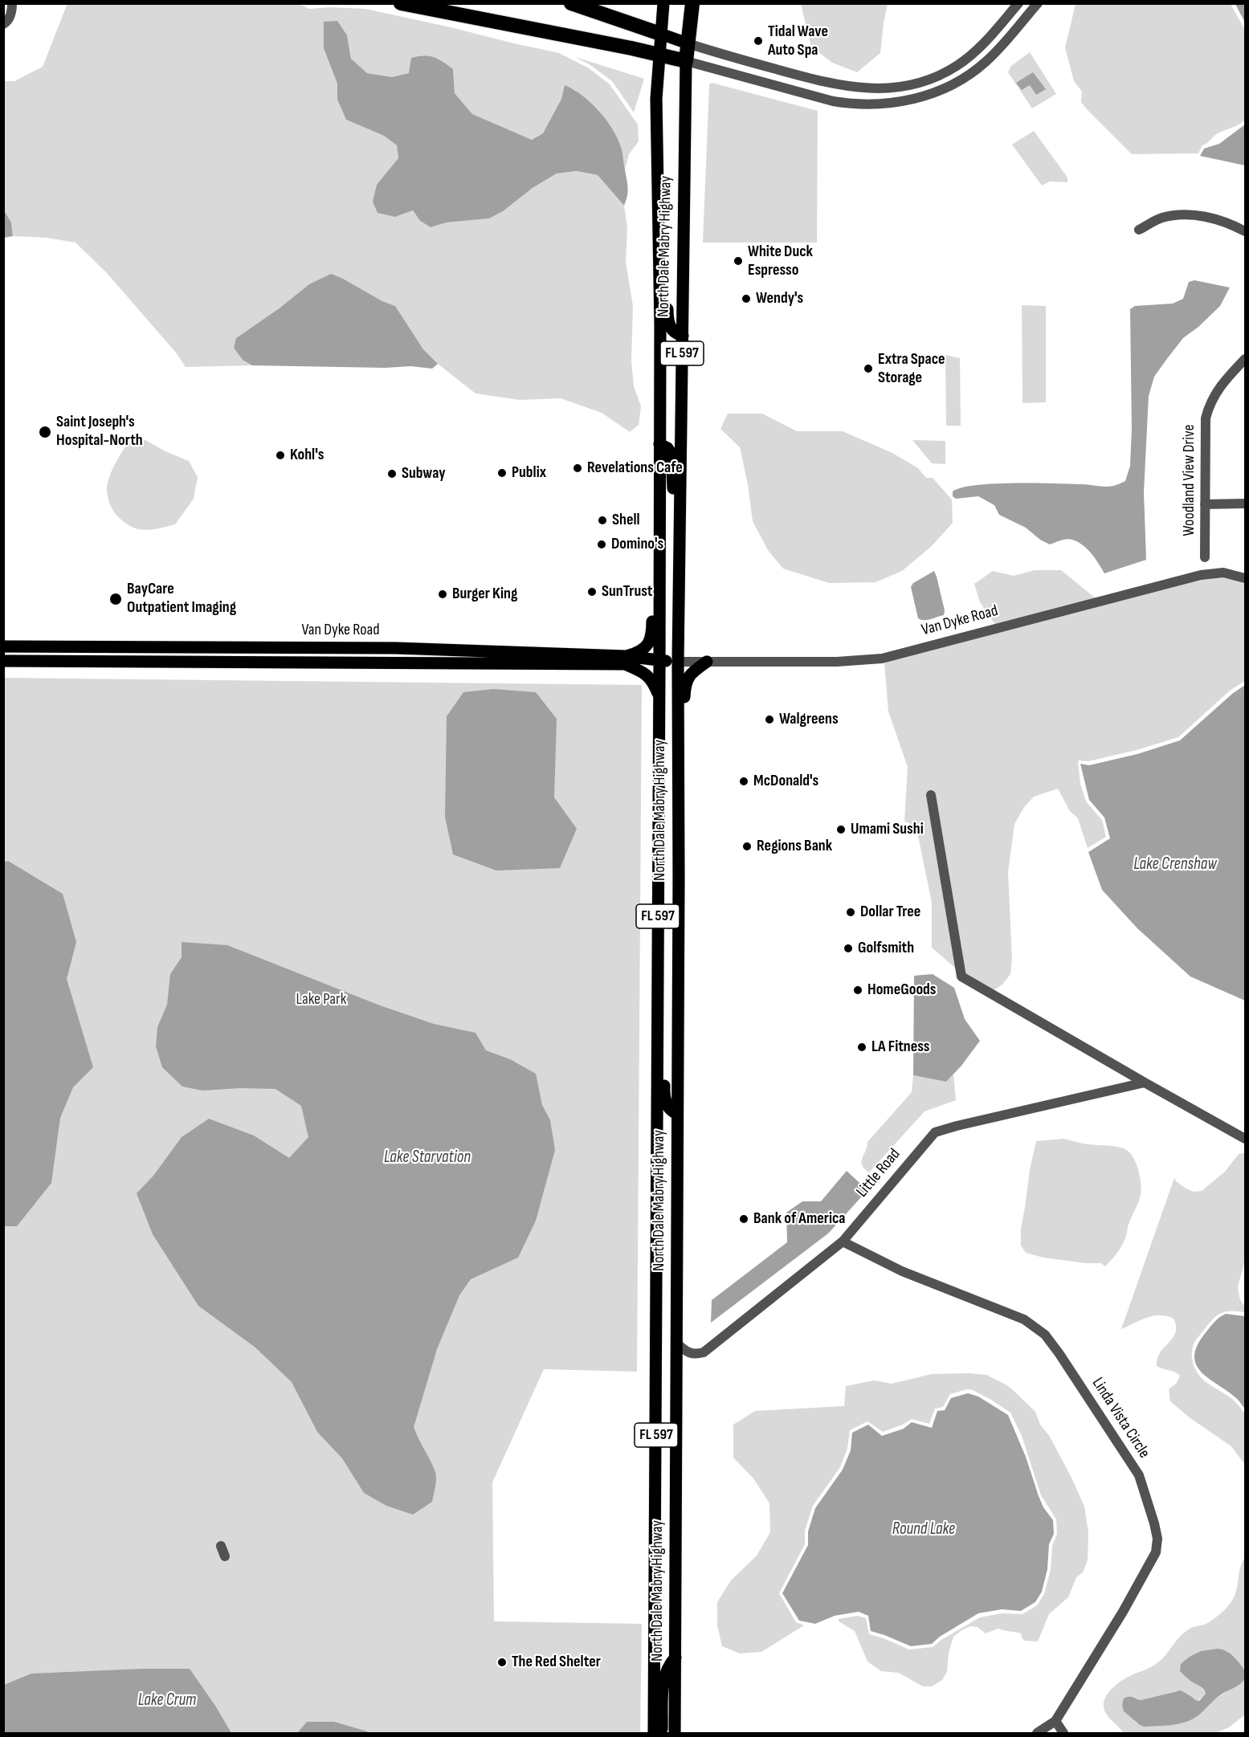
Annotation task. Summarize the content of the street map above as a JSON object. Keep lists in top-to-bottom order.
{
  "streets": {
    "highway": ["North Dale Mabry Highway", "FL 597"],
    "main road": ["Van Dyke Road"],
    "street": ["Woodland View Drive", "Little Road", "Linda Vista Circle"]
  },
  "crossings": [
    ["North Dale Mabry Highway", "Van Dyke Road"],
    ["North Dale Mabry Highway", "Little Road"],
    ["Little Road", "Linda Vista Circle"]
  ],
  "water": [
    "Lake Crenshaw",
    "Lake Starvation",
    "Round Lake",
    "Lake Crum"
  ],
  "parks": ["Lake Park"],
  "places": [
    "Tidal Wave Auto Spa",
    "White Duck Espresso",
    "Wendy's",
    "Extra Space Storage",
    "Saint Joseph's Hospital-North",
    "Kohl's",
    "Revelations Cafe",
    "Publix",
    "Subway",
    "Shell",
    "Domino's",
    "SunTrust",
    "Burger King",
    "BayCare Outpatient Imaging",
    "Walgreens",
    "McDonald's",
    "Umami Sushi",
    "Regions Bank",
    "Dollar Tree",
    "Golfsmith",
    "HomeGoods",
    "LA Fitness",
    "Bank of America",
    "The Red Shelter"
  ]
}
